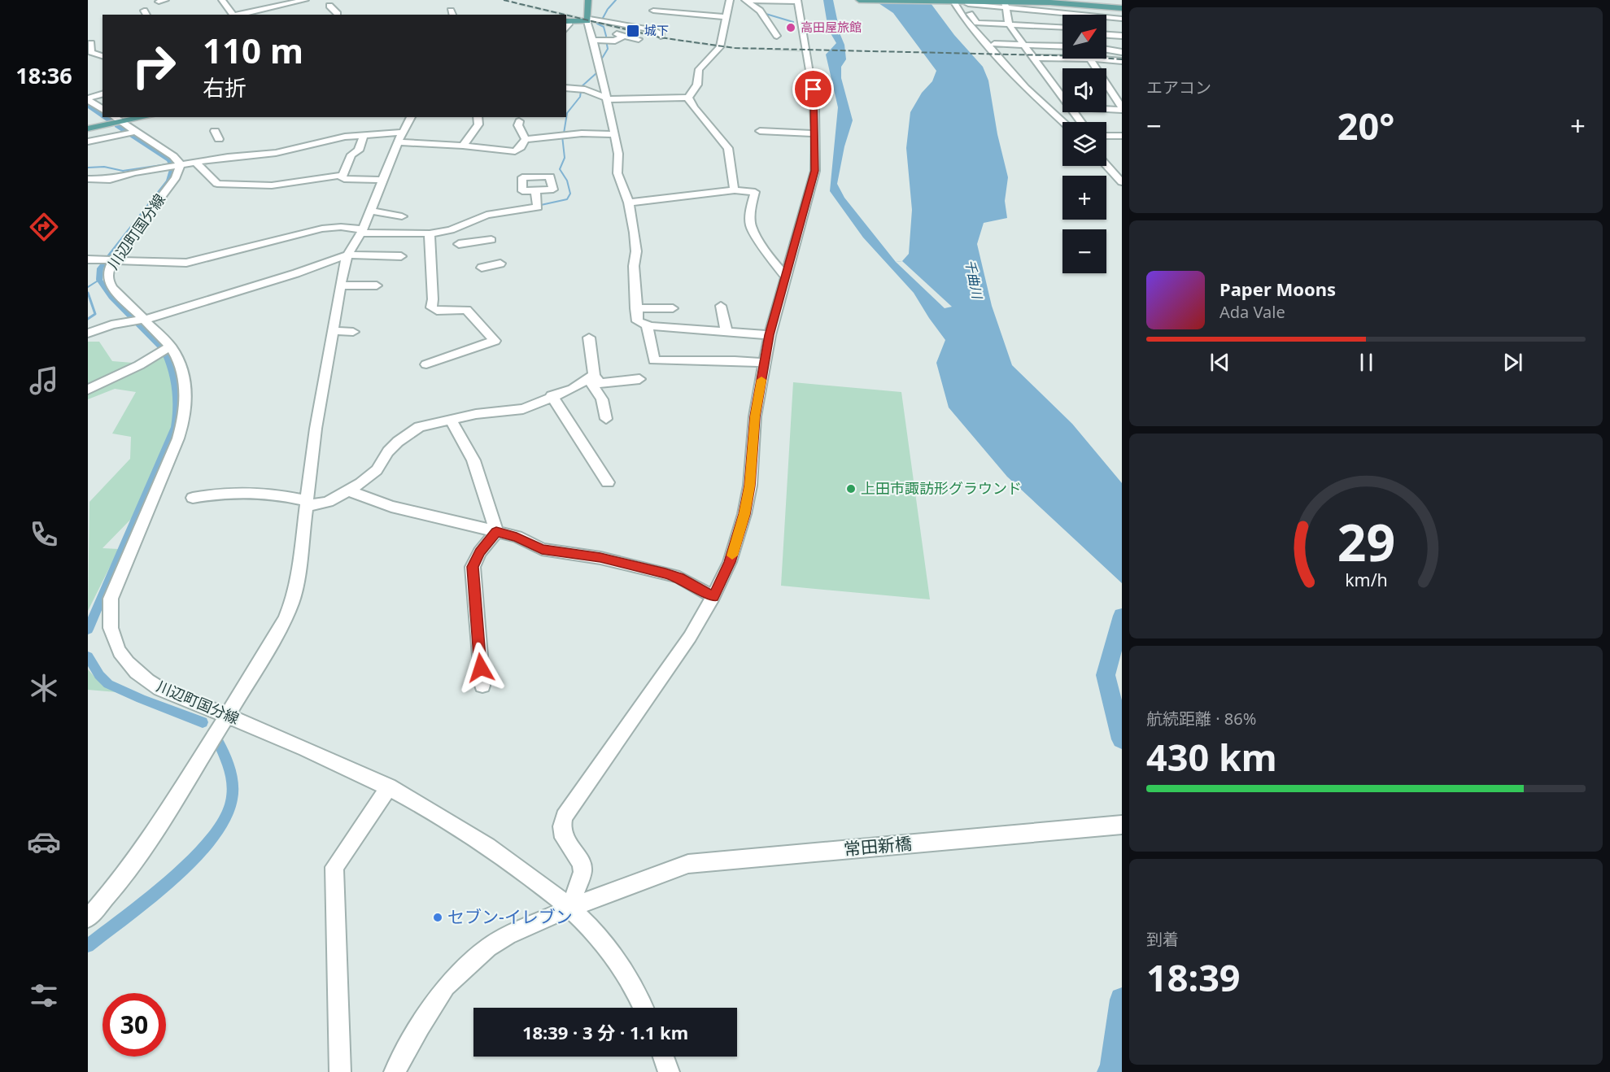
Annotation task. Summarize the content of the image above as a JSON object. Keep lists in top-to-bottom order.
{
  "streets": {
    "street": ["川辺町国分線", "常田新橋"]
  },
  "crossings": [
    ["川辺町国分線", "常田新橋"]
  ],
  "water": ["千曲川"],
  "places": {
    "other": ["高田屋旅館", "上田市諏訪形グラウンド", "セブン-イレブン"],
    "transit": ["城下"]
  },
  "north": "top right",
  "page": {
    "tabs": "18:36",
    "tile": [
      "エアコン",
      ["航続距離 · 86%", "430 km"],
      ["到着", "18:39"]
    ],
    "map_buttons": ["+", "−"],
    "turn": ["110 m", "右折"],
    "heat": ["−", "20°", "+"],
    "song": ["Paper Moons", "Ada Vale"],
    "limit": "30",
    "trip": "18:39 · 3 分 · 1.1 km",
    "gauge": ["29", "km/h"]
  }
}
